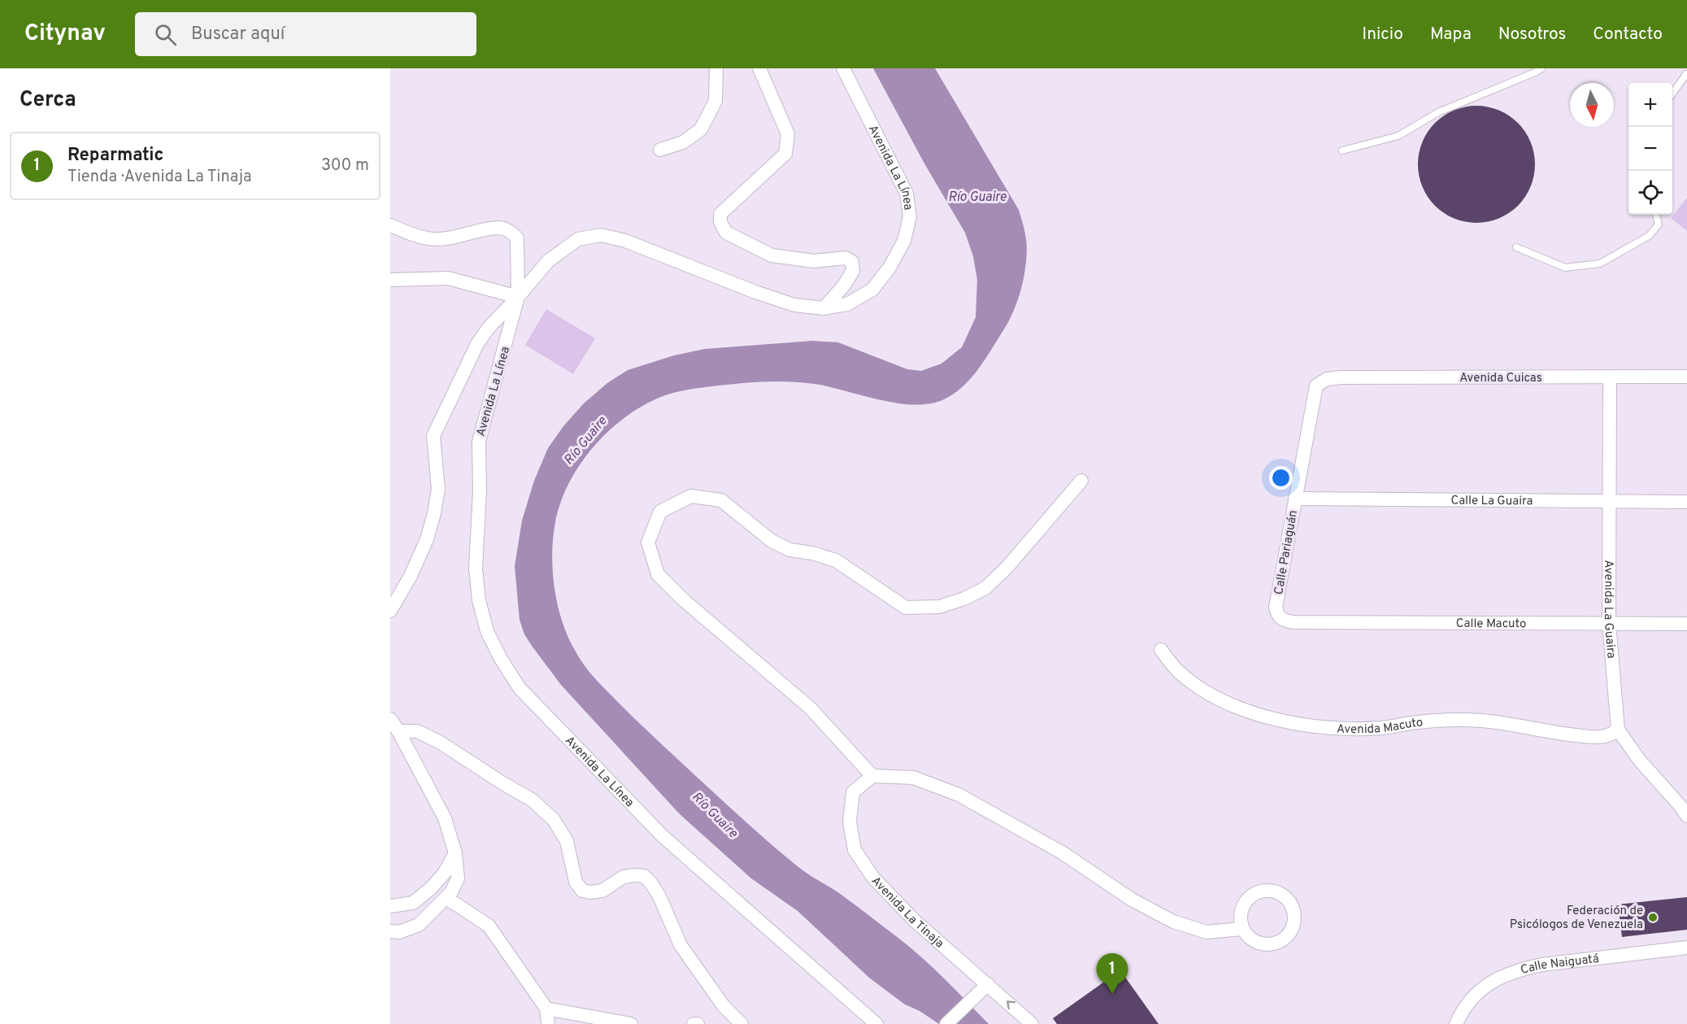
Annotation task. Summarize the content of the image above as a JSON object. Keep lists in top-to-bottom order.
{
  "streets": {
    "street": [
      "Avenida La Línea",
      "Avenida Cuicas",
      "Calle La Guaira",
      "Calle Pariaguán",
      "Avenida La Guaira",
      "Calle Macuto",
      "Avenida Macuto",
      "Avenida La Tinaja",
      "Calle Naiguatá"
    ]
  },
  "crossings": [
    ["Avenida Cuicas", "Calle Pariaguán"],
    ["Avenida Cuicas", "Avenida La Guaira"],
    ["Calle La Guaira", "Calle Pariaguán"],
    ["Calle La Guaira", "Avenida La Guaira"],
    ["Calle Pariaguán", "Calle Macuto"],
    ["Avenida La Guaira", "Calle Macuto"],
    ["Avenida La Guaira", "Avenida Macuto"]
  ],
  "water": ["Río Guaire"],
  "places": ["Federación de Psicólogos de Venezuela"],
  "north": "bottom",
  "page": {
    "header": "Citynav",
    "search": "Buscar aquí",
    "nav": [
      "Inicio",
      "Mapa",
      "Nosotros",
      "Contacto"
    ],
    "heading": "Cerca",
    "map_buttons": ["+", "−"],
    "list": [
      {
        "mark": "1",
        "name": "Reparmatic",
        "note": "Tienda · Avenida La Tinaja",
        "value": "300 m"
      }
    ],
    "pins": "1"
  }
}
